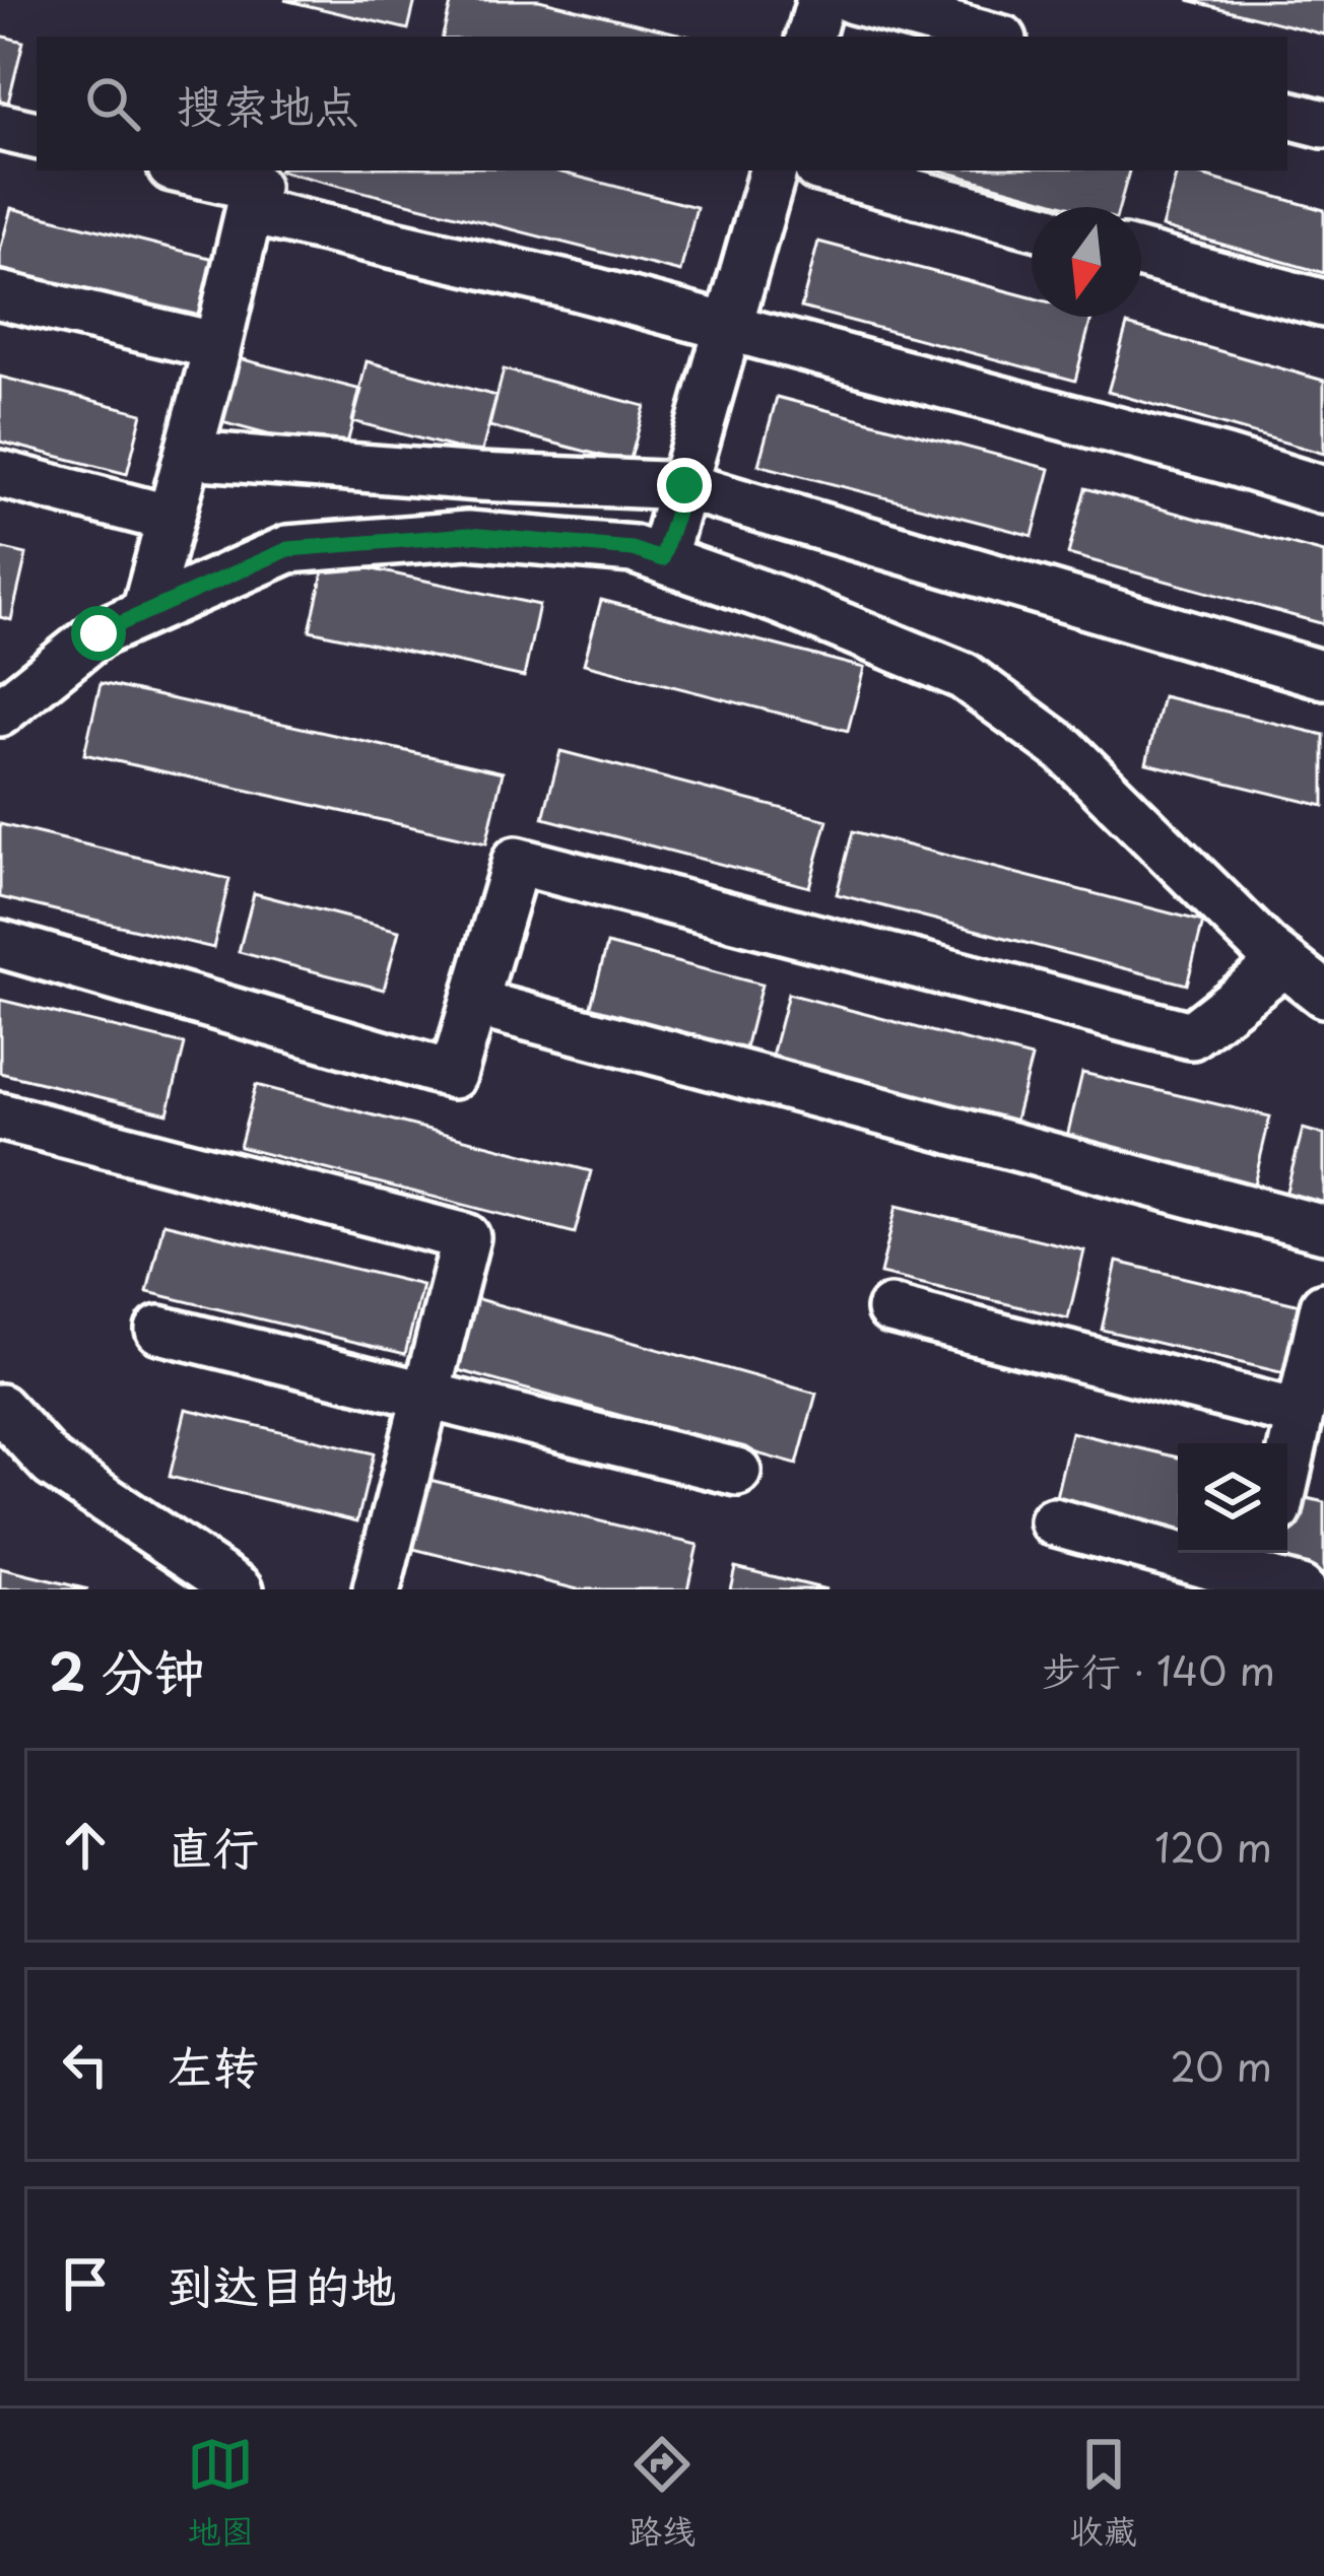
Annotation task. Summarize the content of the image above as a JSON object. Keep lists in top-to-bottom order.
{
  "north": "bottom",
  "page": {
    "search": "搜索地点",
    "heading": ["2 分钟", "步行 · 140 m"],
    "list": [
      ["直行", "120 m"],
      ["左转", "20 m"],
      "到达目的地"
    ],
    "nav": ["地图", "路线", "收藏"]
  }
}
